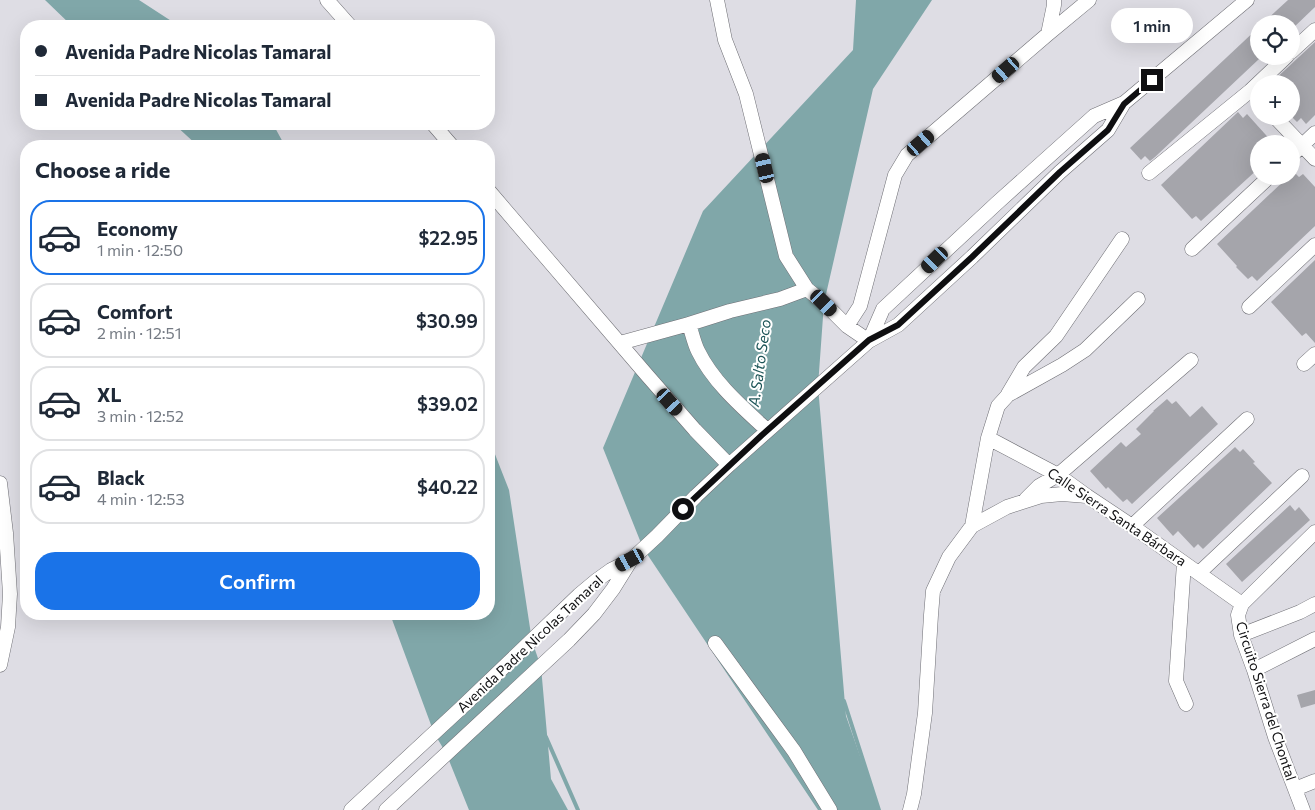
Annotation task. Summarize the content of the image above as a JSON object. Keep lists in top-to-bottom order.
{
  "streets": {
    "street": ["Calle Sierra Santa Bárbara", "Avenida Padre Nicolas Tamaral", "Circuito Sierra del Chontal"]
  },
  "crossings": [
    ["Calle Sierra Santa Bárbara", "Circuito Sierra del Chontal"]
  ],
  "water": ["A. Salto Seco"],
  "page": {
    "bubble": "1 min",
    "map_buttons": ["+", "−"],
    "banner": ["Avenida Padre Nicolas Tamaral", "Avenida Padre Nicolas Tamaral"],
    "heading": "Choose a ride",
    "list": [
      {
        "name": "Economy",
        "note": "1 min · 12:50",
        "value": "$22.95"
      },
      {
        "name": "Comfort",
        "note": "2 min · 12:51",
        "value": "$30.99"
      },
      {
        "name": "XL",
        "note": "3 min · 12:52",
        "value": "$39.02"
      },
      {
        "name": "Black",
        "note": "4 min · 12:53",
        "value": "$40.22"
      }
    ],
    "buttons": "Confirm"
  }
}
